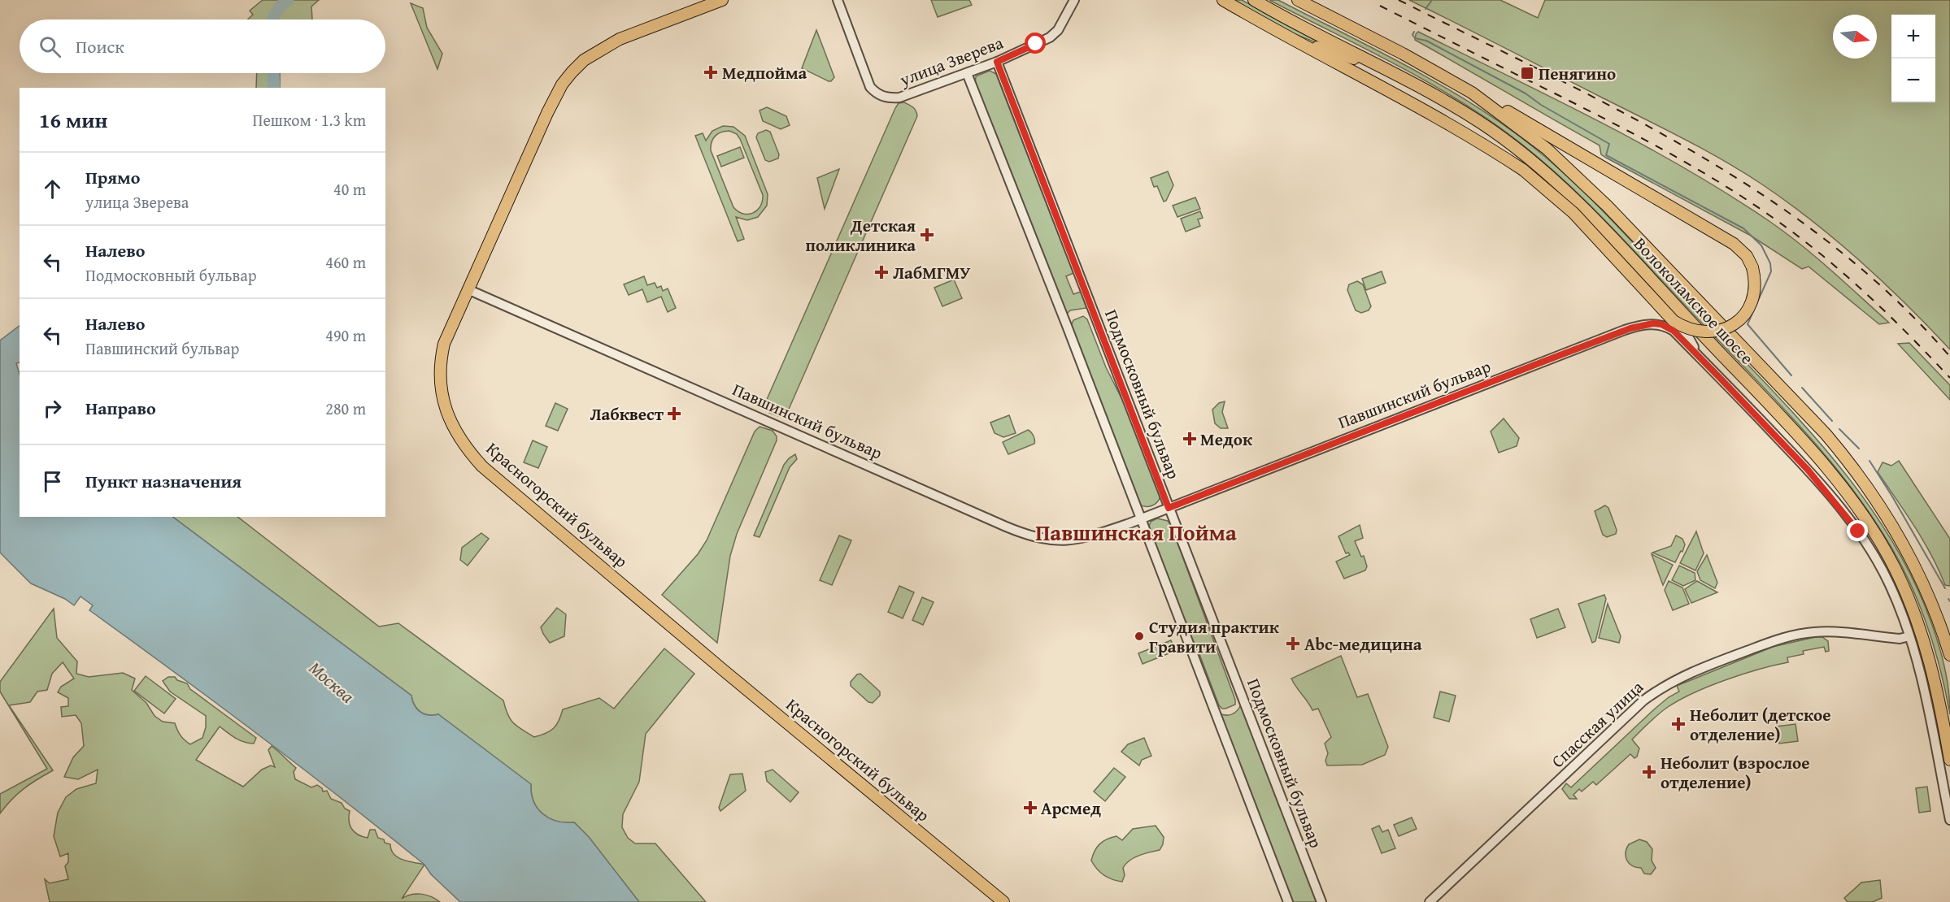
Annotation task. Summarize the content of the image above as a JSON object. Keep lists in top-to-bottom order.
{
  "streets": {
    "main road": ["Волоколамское шоссе", "Красногорский бульвар"],
    "street": [
      "улица Зверева",
      "Подмосковный бульвар",
      "Павшинский бульвар",
      "Спасская улица"
    ]
  },
  "crossings": [
    ["улица Зверева", "Подмосковный бульвар"],
    ["Подмосковный бульвар", "Павшинский бульвар"],
    ["Павшинский бульвар", "Красногорский бульвар"]
  ],
  "districts": ["Павшинская Пойма"],
  "water": ["Москва"],
  "places": {
    "health": [
      "Медпойма",
      "Детская поликлиника",
      "ЛабМГМУ",
      "Лабквест",
      "Медок",
      "Abc-медицина",
      "Неболит (детское отделение)",
      "Неболит (взрослое отделение)",
      "Арсмед"
    ],
    "transit": ["Пенягино"],
    "other": ["Студия практик Гравити"]
  },
  "north": "right",
  "page": {
    "map_buttons": ["+", "−"],
    "search": "Поиск",
    "heading": ["16 мин", "Пешком · 1.3 km"],
    "list": [
      ["Прямо", "улица Зверева", "40 m"],
      ["Налево", "Подмосковный бульвар", "460 m"],
      ["Налево", "Павшинский бульвар", "490 m"],
      ["Направо", "280 m"],
      "Пункт назначения"
    ]
  }
}
